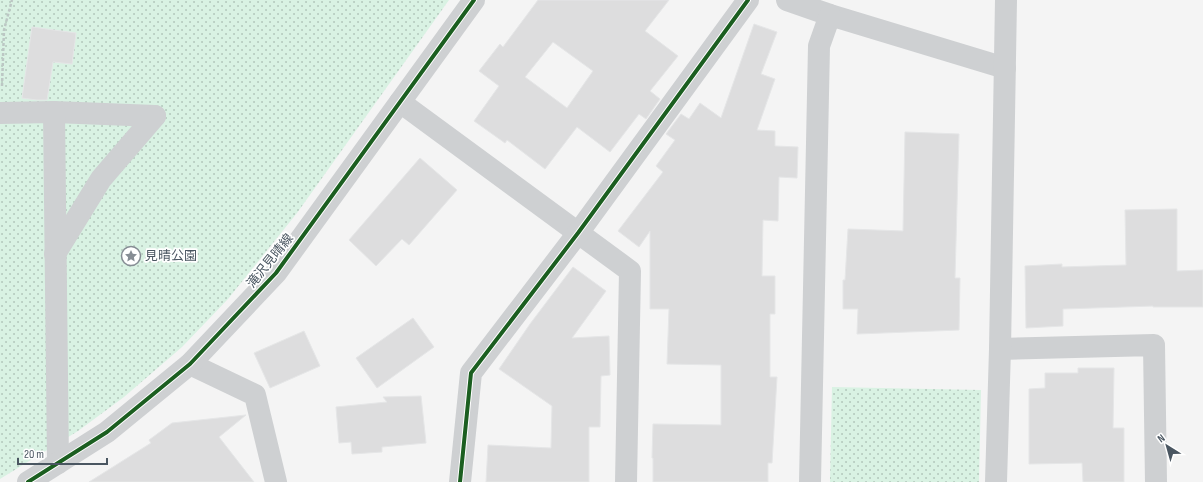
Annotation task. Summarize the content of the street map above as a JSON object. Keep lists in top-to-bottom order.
{
  "streets": {
    "street": ["滝沢見晴線"]
  },
  "places": {
    "place": ["見晴公園"]
  },
  "scale_bar": "20 m",
  "north": "top left"
}
